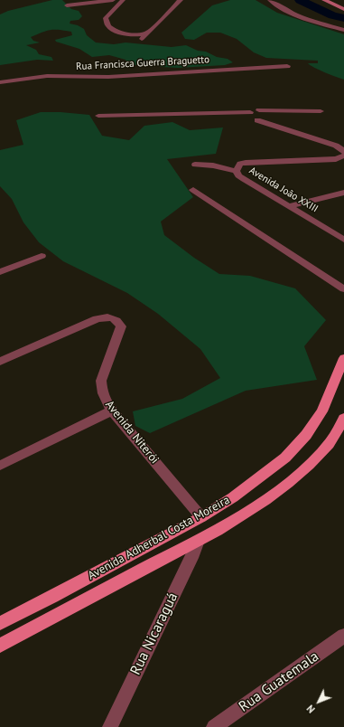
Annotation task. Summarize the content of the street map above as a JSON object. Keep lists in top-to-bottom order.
{
  "streets": {
    "main road": ["Avenida Adherbal Costa Moreira"],
    "street": [
      "Rua Francisca Guerra Braguetto",
      "Avenida João XXIII",
      "Avenida Niterói",
      "Rua Nicaraguá",
      "Rua Guatemala"
    ]
  },
  "crossings": [
    ["Avenida Niterói", "Avenida Adherbal Costa Moreira"],
    ["Avenida Adherbal Costa Moreira", "Rua Nicaraguá"]
  ],
  "north": "bottom left"
}
